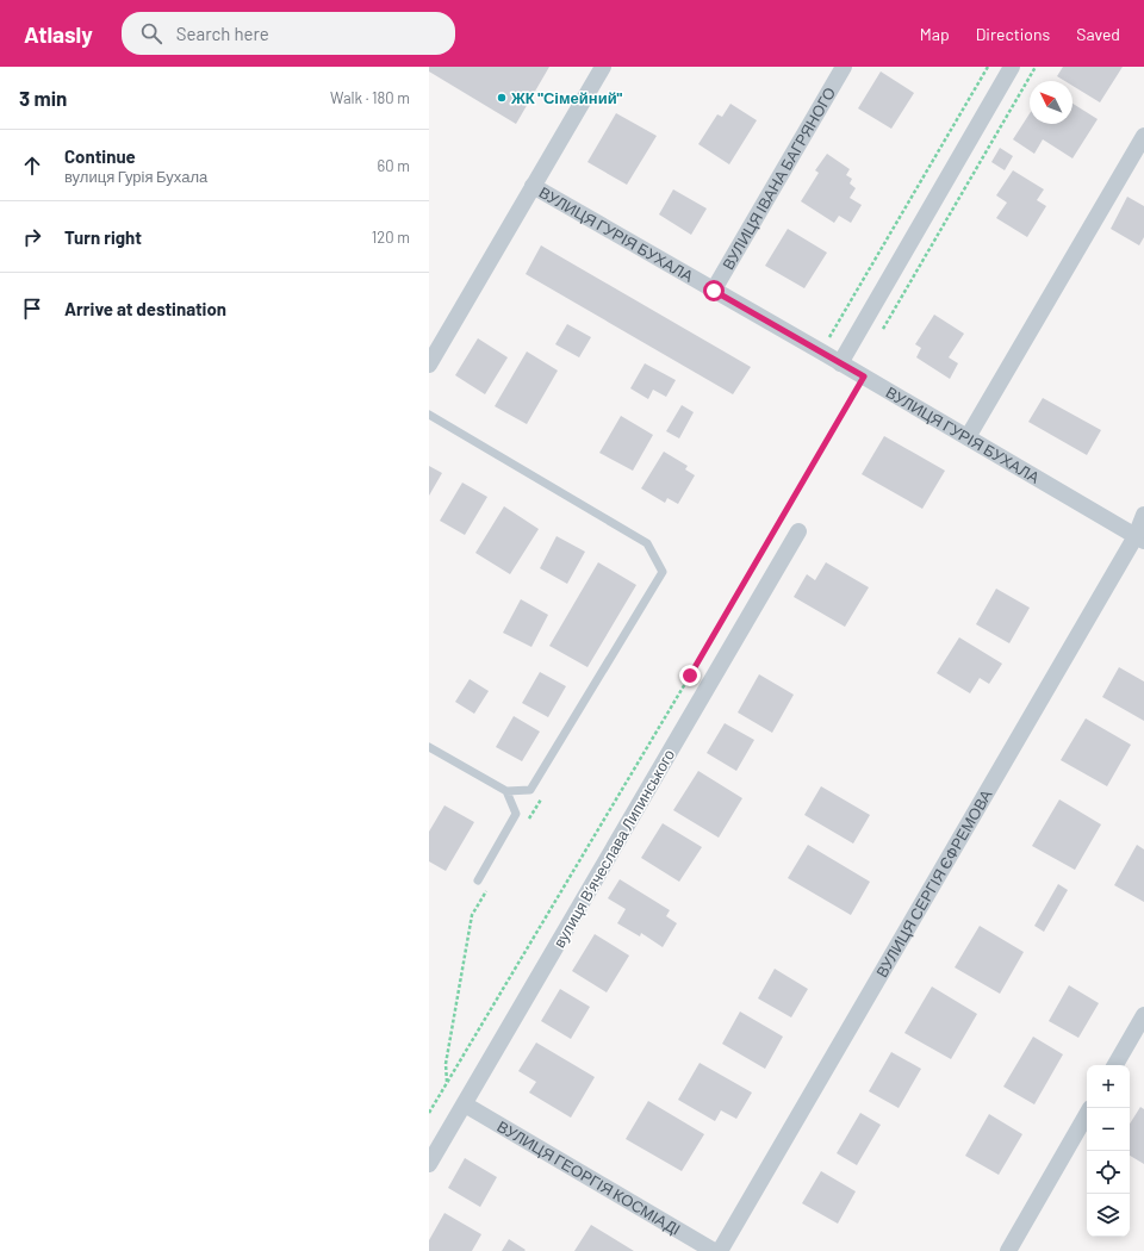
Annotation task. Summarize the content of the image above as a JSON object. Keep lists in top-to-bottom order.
{
  "streets": {
    "street": [
      "ВУЛИЦЯ ІВАНА БАГРЯНОГО",
      "ВУЛИЦЯ ГУРІЯ БУХАЛА",
      "вулиця Вʼячеслава Липинського",
      "ВУЛИЦЯ СЕРГІЯ ЄФРЕМОВА",
      "ВУЛИЦЯ ГЕОРГІЯ КОСМІАДІ"
    ]
  },
  "crossings": [
    ["ВУЛИЦЯ ІВАНА БАГРЯНОГО", "ВУЛИЦЯ ГУРІЯ БУХАЛА"],
    ["ВУЛИЦЯ ГУРІЯ БУХАЛА", "ВУЛИЦЯ СЕРГІЯ ЄФРЕМОВА"],
    ["вулиця Вʼячеслава Липинського", "ВУЛИЦЯ ГЕОРГІЯ КОСМІАДІ"]
  ],
  "places": ["ЖК \"Сімейний\""],
  "north": "top left",
  "page": {
    "header": "Atlasly",
    "search": "Search here",
    "nav": ["Map", "Directions", "Saved"],
    "heading": ["3 min", "Walk · 180 m"],
    "list": [
      ["Continue", "вулиця Гурія Бухала", "60 m"],
      ["Turn right", "120 m"],
      "Arrive at destination"
    ],
    "map_buttons": ["+", "−"]
  }
}
